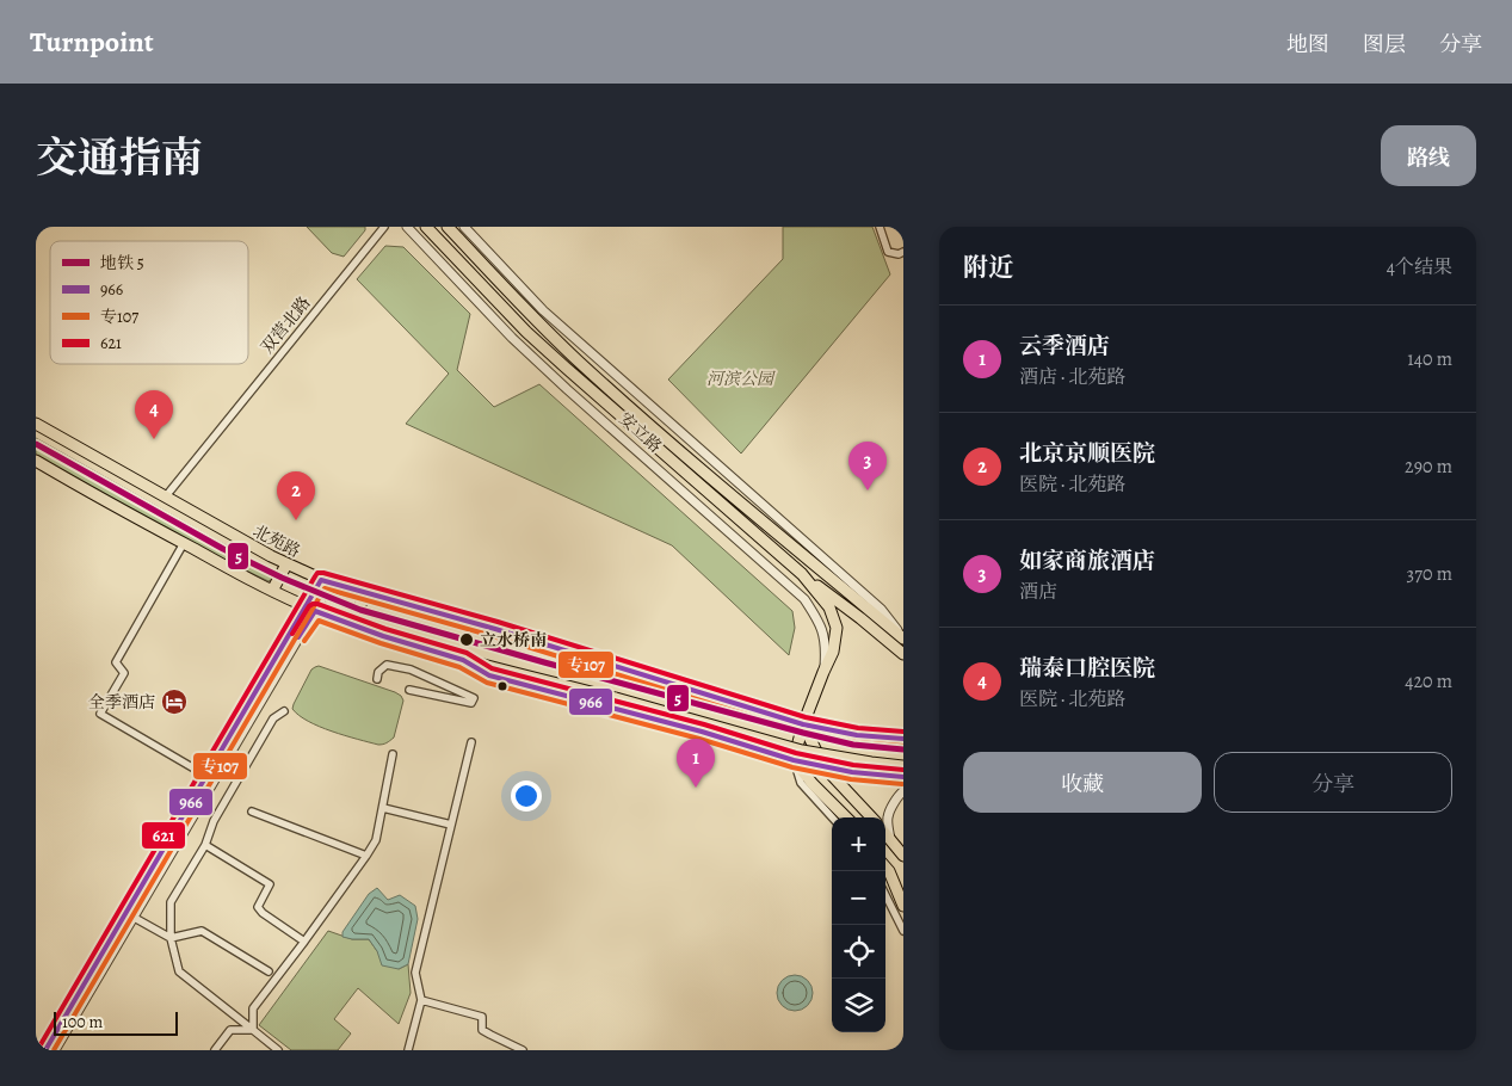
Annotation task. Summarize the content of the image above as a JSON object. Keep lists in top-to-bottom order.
{
  "streets": {
    "main road": ["安立路", "北苑路"],
    "street": ["双营北路"]
  },
  "crossings": [
    ["双营北路", "北苑路"],
    ["安立路", "北苑路"]
  ],
  "parks": ["河滨公园"],
  "places": {
    "other": ["立水桥南"],
    "hotel": ["全季酒店"]
  },
  "lines": [
    "metro line 5",
    "transit line 621",
    "transit line 966",
    "transit line 专107"
  ],
  "legend": [
    "地铁 5",
    "966",
    "专107",
    "621"
  ],
  "scale_bar": "100 m",
  "page": {
    "header": "Turnpoint",
    "nav": ["地图", "图层", "分享"],
    "title": "交通指南",
    "buttons": [
      "路线",
      ["收藏", "分享"]
    ],
    "heading": ["附近", "4个结果"],
    "list": [
      {
        "mark": "1",
        "name": "云季酒店",
        "note": "酒店 · 北苑路",
        "value": "140 m"
      },
      {
        "mark": "2",
        "name": "北京京顺医院",
        "note": "医院 · 北苑路",
        "value": "290 m"
      },
      {
        "mark": "3",
        "name": "如家商旅酒店",
        "note": "酒店",
        "value": "370 m"
      },
      {
        "mark": "4",
        "name": "瑞泰口腔医院",
        "note": "医院 · 北苑路",
        "value": "420 m"
      }
    ],
    "pins": [
      "4",
      "3",
      "2",
      "1"
    ],
    "map_buttons": ["+", "−"],
    "scale": "100 m"
  }
}
